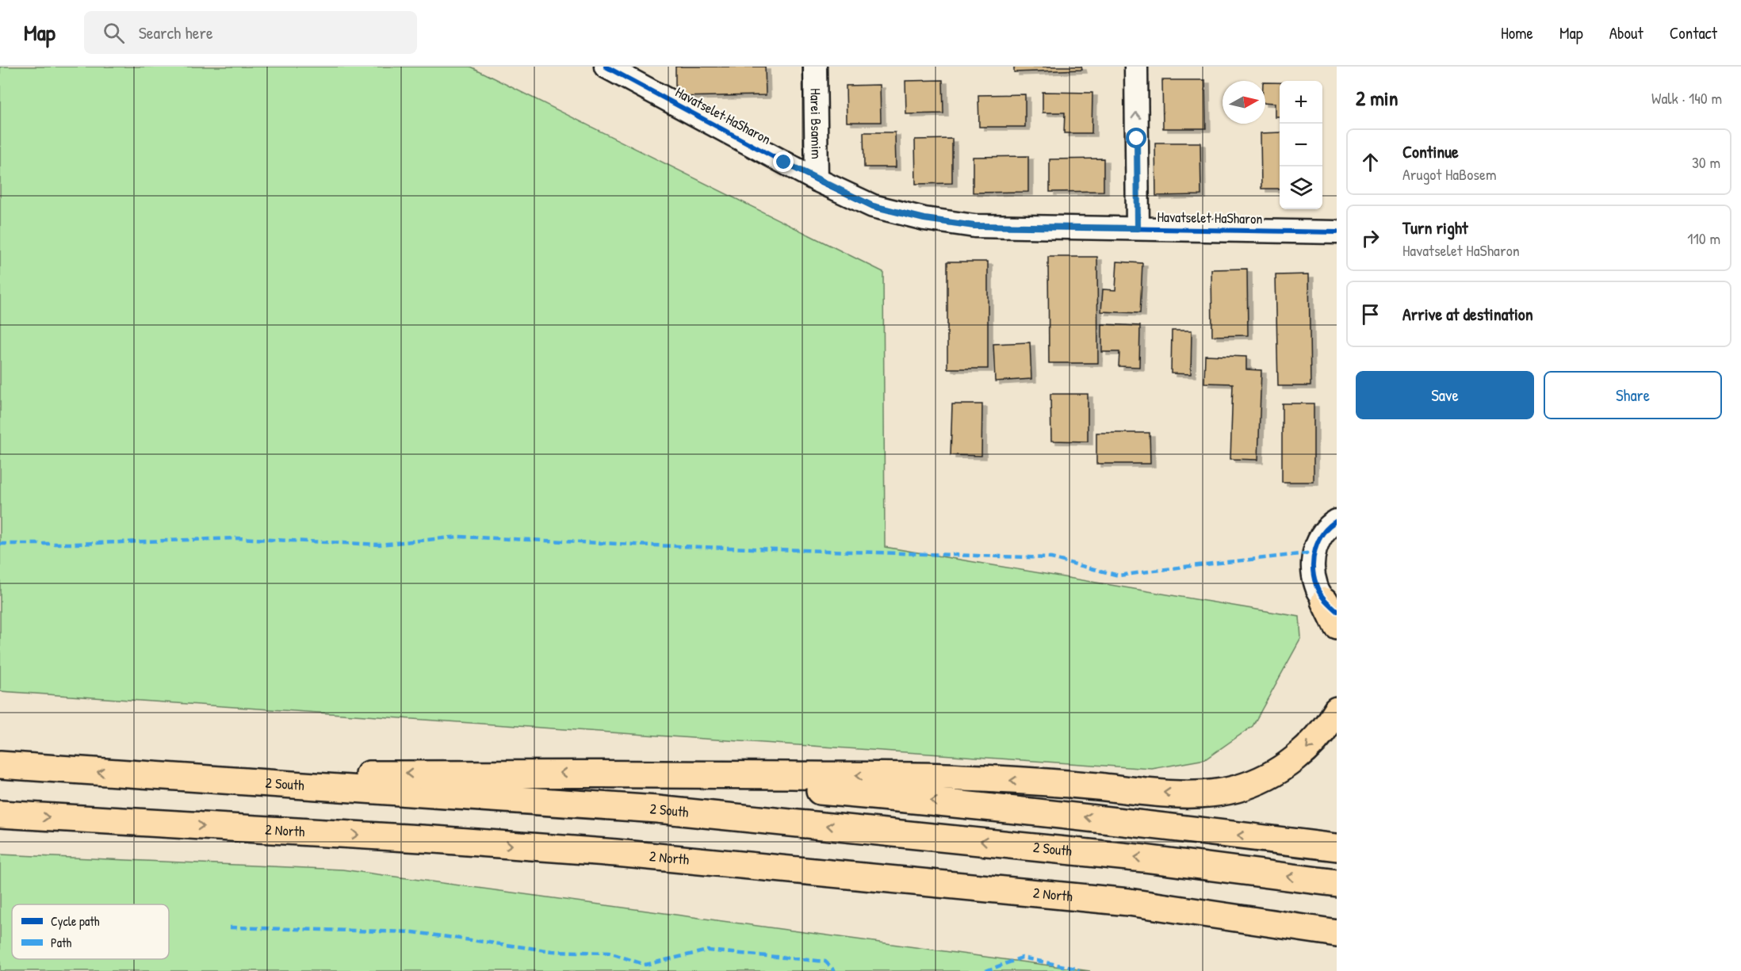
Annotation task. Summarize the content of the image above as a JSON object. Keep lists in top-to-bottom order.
{
  "streets": {
    "highway": ["2 South", "2 North"],
    "street": ["Havatselet HaSharon", "Harei Bsamim"]
  },
  "crossings": [
    ["Havatselet HaSharon", "Harei Bsamim"]
  ],
  "legend": ["Cycle path", "Path"],
  "north": "right",
  "page": {
    "header": "Map",
    "search": "Search here",
    "nav": [
      "Home",
      "Map",
      "About",
      "Contact"
    ],
    "heading": ["2 min", "Walk · 140 m"],
    "map_buttons": ["+", "−"],
    "list": [
      ["Continue", "Arugot HaBosem", "30 m"],
      ["Turn right", "Havatselet HaSharon", "110 m"],
      "Arrive at destination"
    ],
    "buttons": ["Save", "Share"]
  }
}
